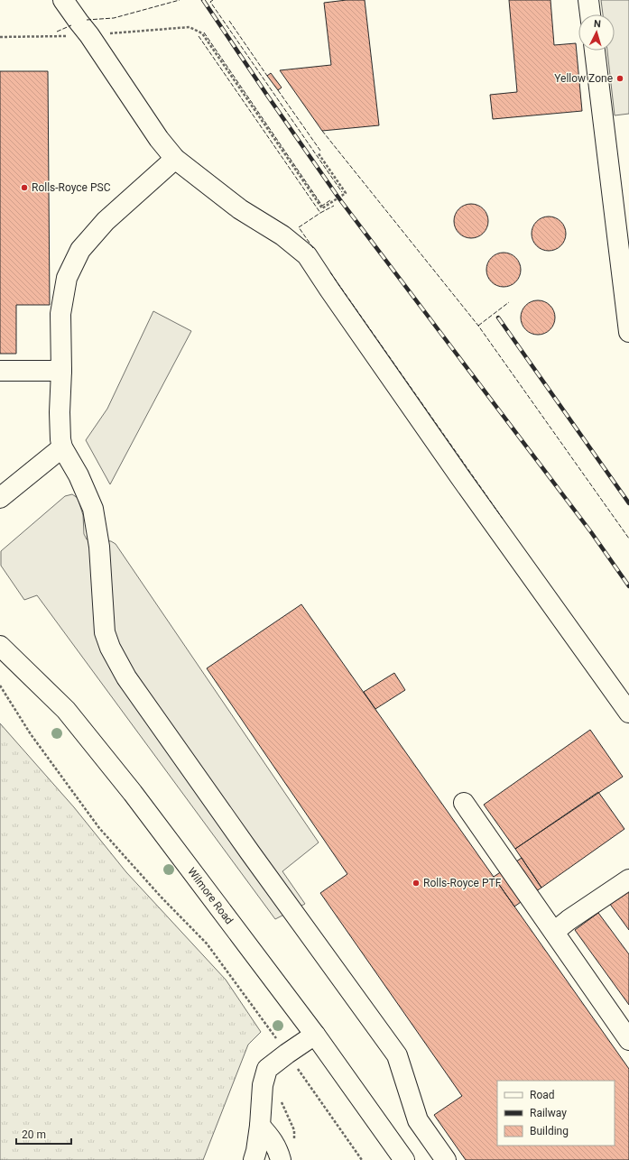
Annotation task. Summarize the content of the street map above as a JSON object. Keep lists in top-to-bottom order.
{
  "streets": {
    "street": ["Wilmore Road"]
  },
  "places": ["Yellow Zone", "Rolls-Royce PSC", "Rolls-Royce PTF"],
  "legend": ["Road", "Railway", "Building"],
  "scale_bar": "20 m",
  "north": "top"
}
